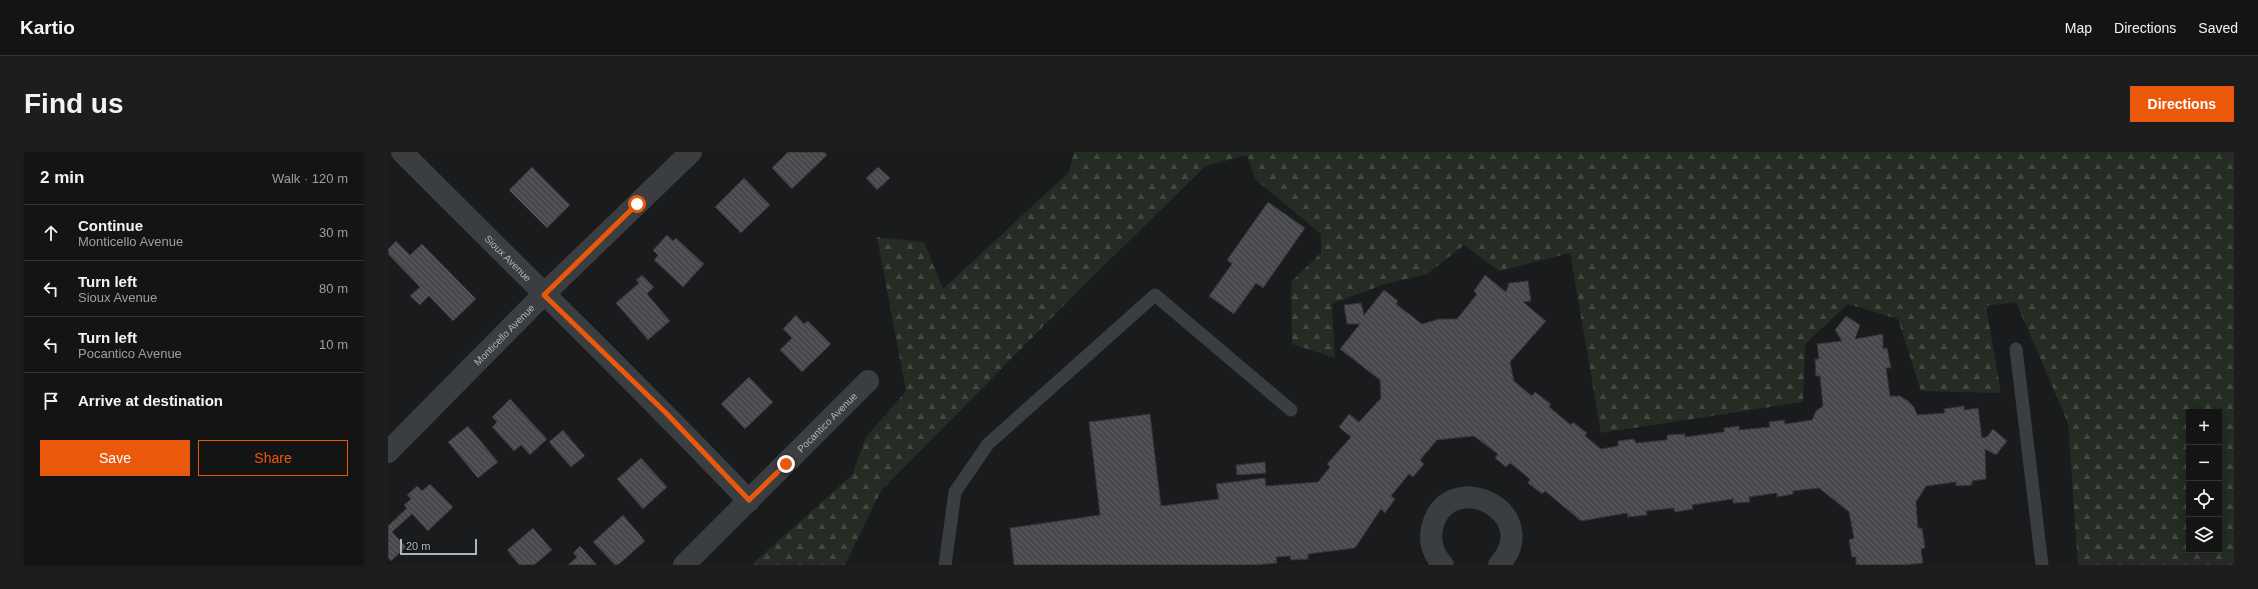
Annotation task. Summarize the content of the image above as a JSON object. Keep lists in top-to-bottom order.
{
  "streets": {
    "street": ["Sioux Avenue", "Monticello Avenue", "Pocantico Avenue"]
  },
  "crossings": [
    ["Sioux Avenue", "Monticello Avenue"],
    ["Sioux Avenue", "Pocantico Avenue"]
  ],
  "scale_bar": "20 m",
  "page": {
    "header": "Kartio",
    "nav": ["Map", "Directions", "Saved"],
    "buttons": [
      "Directions",
      ["Save", "Share"]
    ],
    "title": "Find us",
    "heading": ["2 min", "Walk · 120 m"],
    "list": [
      ["Continue", "Monticello Avenue", "30 m"],
      ["Turn left", "Sioux Avenue", "80 m"],
      ["Turn left", "Pocantico Avenue", "10 m"],
      "Arrive at destination"
    ],
    "map_buttons": ["+", "−"],
    "scale": "20 m"
  }
}
